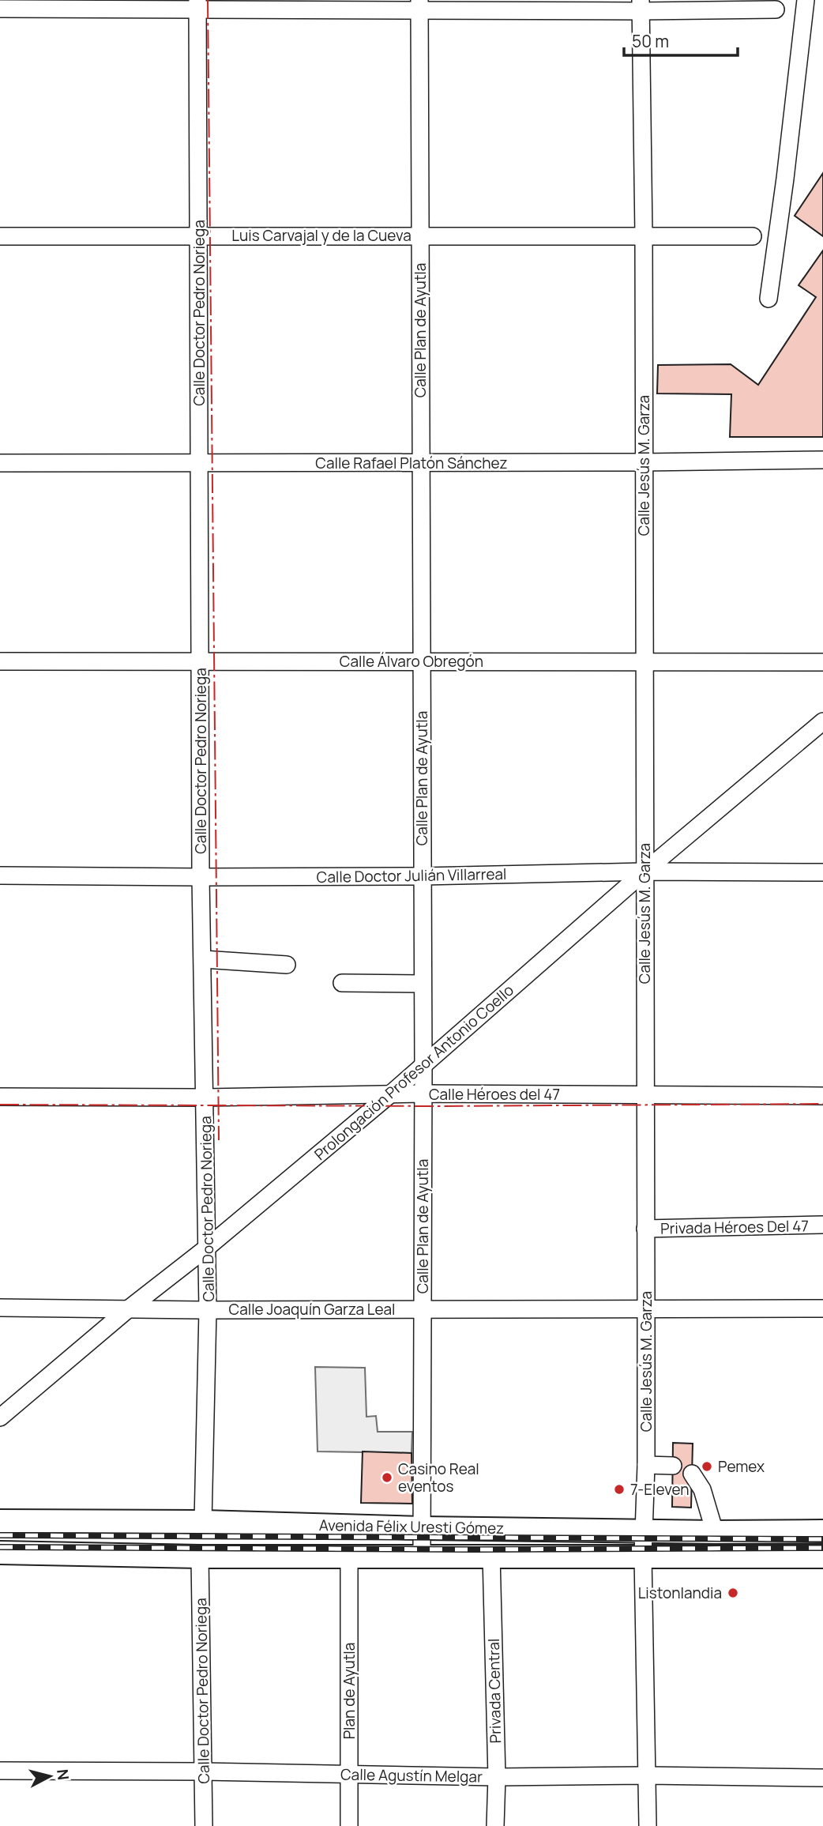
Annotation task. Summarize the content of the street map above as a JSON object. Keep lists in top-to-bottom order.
{
  "streets": {
    "main road": ["Avenida Félix Uresti Gómez"],
    "street": [
      "Luis Carvajal y de la Cueva",
      "Calle Doctor Pedro Noriega",
      "Calle Plan de Ayutla",
      "Calle Rafael Platón Sánchez",
      "Calle Jesús M. Garza",
      "Calle Álvaro Obregón",
      "Calle Doctor Julián Villarreal",
      "Prolongación Profesor Antonio Coello",
      "Calle Héroes del 47",
      "Privada Héroes Del 47",
      "Calle Joaquín Garza Leal",
      "Plan de Ayutla",
      "Privada Central",
      "Calle Agustín Melgar"
    ]
  },
  "crossings": [
    ["Luis Carvajal y de la Cueva", "Calle Doctor Pedro Noriega"],
    ["Luis Carvajal y de la Cueva", "Calle Plan de Ayutla"],
    ["Luis Carvajal y de la Cueva", "Calle Jesús M. Garza"],
    ["Calle Doctor Pedro Noriega", "Calle Rafael Platón Sánchez"],
    ["Calle Doctor Pedro Noriega", "Calle Álvaro Obregón"],
    ["Calle Doctor Pedro Noriega", "Calle Doctor Julián Villarreal"],
    ["Calle Doctor Pedro Noriega", "Prolongación Profesor Antonio Coello"],
    ["Calle Doctor Pedro Noriega", "Calle Héroes del 47"],
    ["Calle Doctor Pedro Noriega", "Calle Joaquín Garza Leal"],
    ["Calle Doctor Pedro Noriega", "Avenida Félix Uresti Gómez"],
    ["Calle Doctor Pedro Noriega", "Calle Agustín Melgar"],
    ["Calle Plan de Ayutla", "Calle Rafael Platón Sánchez"],
    ["Calle Plan de Ayutla", "Calle Álvaro Obregón"],
    ["Calle Plan de Ayutla", "Calle Doctor Julián Villarreal"],
    ["Calle Plan de Ayutla", "Prolongación Profesor Antonio Coello"],
    ["Calle Plan de Ayutla", "Calle Héroes del 47"],
    ["Calle Plan de Ayutla", "Calle Joaquín Garza Leal"],
    ["Calle Plan de Ayutla", "Avenida Félix Uresti Gómez"],
    ["Calle Rafael Platón Sánchez", "Calle Jesús M. Garza"],
    ["Calle Jesús M. Garza", "Calle Álvaro Obregón"],
    ["Calle Jesús M. Garza", "Calle Doctor Julián Villarreal"],
    ["Calle Jesús M. Garza", "Prolongación Profesor Antonio Coello"],
    ["Calle Jesús M. Garza", "Calle Héroes del 47"],
    ["Calle Jesús M. Garza", "Privada Héroes Del 47"],
    ["Calle Jesús M. Garza", "Calle Joaquín Garza Leal"],
    ["Calle Jesús M. Garza", "Avenida Félix Uresti Gómez"],
    ["Calle Jesús M. Garza", "Calle Agustín Melgar"],
    ["Calle Doctor Julián Villarreal", "Prolongación Profesor Antonio Coello"],
    ["Prolongación Profesor Antonio Coello", "Calle Héroes del 47"],
    ["Prolongación Profesor Antonio Coello", "Calle Joaquín Garza Leal"],
    ["Avenida Félix Uresti Gómez", "Plan de Ayutla"],
    ["Avenida Félix Uresti Gómez", "Privada Central"],
    ["Plan de Ayutla", "Calle Agustín Melgar"],
    ["Privada Central", "Calle Agustín Melgar"]
  ],
  "places": [
    "Pemex",
    "Casino Real eventos",
    "7-Eleven",
    "Listonlandia"
  ],
  "scale_bar": "50 m",
  "north": "right"
}
